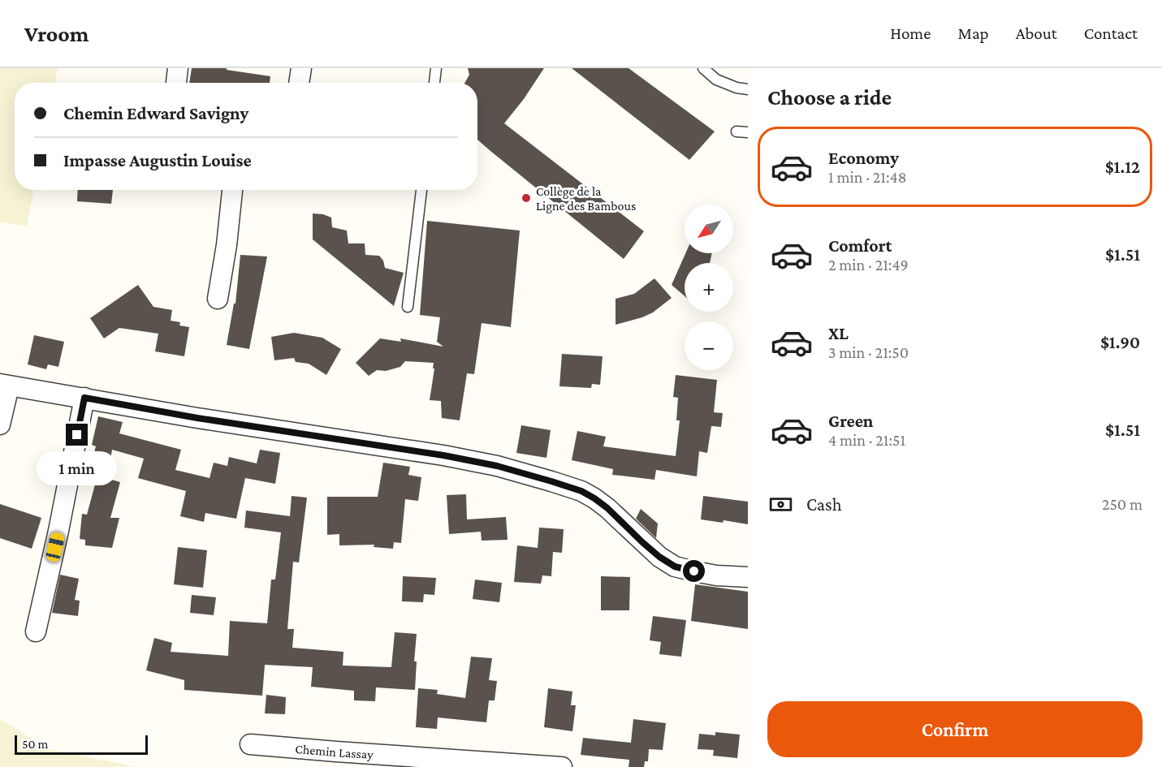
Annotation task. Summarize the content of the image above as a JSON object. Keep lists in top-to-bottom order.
{
  "streets": {
    "street": ["Chemin Lassay"]
  },
  "places": ["Collège de la Ligne des Bambous"],
  "scale_bar": "50 m",
  "north": "bottom left",
  "page": {
    "header": "Vroom",
    "nav": [
      "Home",
      "Map",
      "About",
      "Contact"
    ],
    "heading": "Choose a ride",
    "banner": ["Chemin Edward Savigny", "Impasse Augustin Louise"],
    "list": [
      {
        "name": "Economy",
        "note": "1 min · 21:48",
        "value": "$1.12"
      },
      {
        "name": "Comfort",
        "note": "2 min · 21:49",
        "value": "$1.51"
      },
      {
        "name": "XL",
        "note": "3 min · 21:50",
        "value": "$1.90"
      },
      {
        "name": "Green",
        "note": "4 min · 21:51",
        "value": "$1.51"
      }
    ],
    "map_buttons": ["+", "−"],
    "bubble": "1 min",
    "pay": ["Cash", "250 m"],
    "buttons": "Confirm",
    "scale": "50 m"
  }
}
